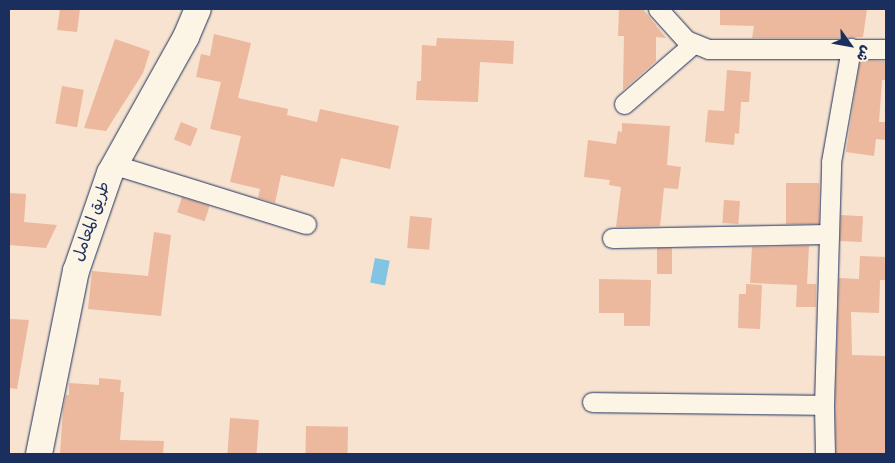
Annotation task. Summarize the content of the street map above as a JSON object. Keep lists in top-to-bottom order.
{
  "streets": {
    "main road": ["طريق المعامل"]
  },
  "north": "bottom right"
}
